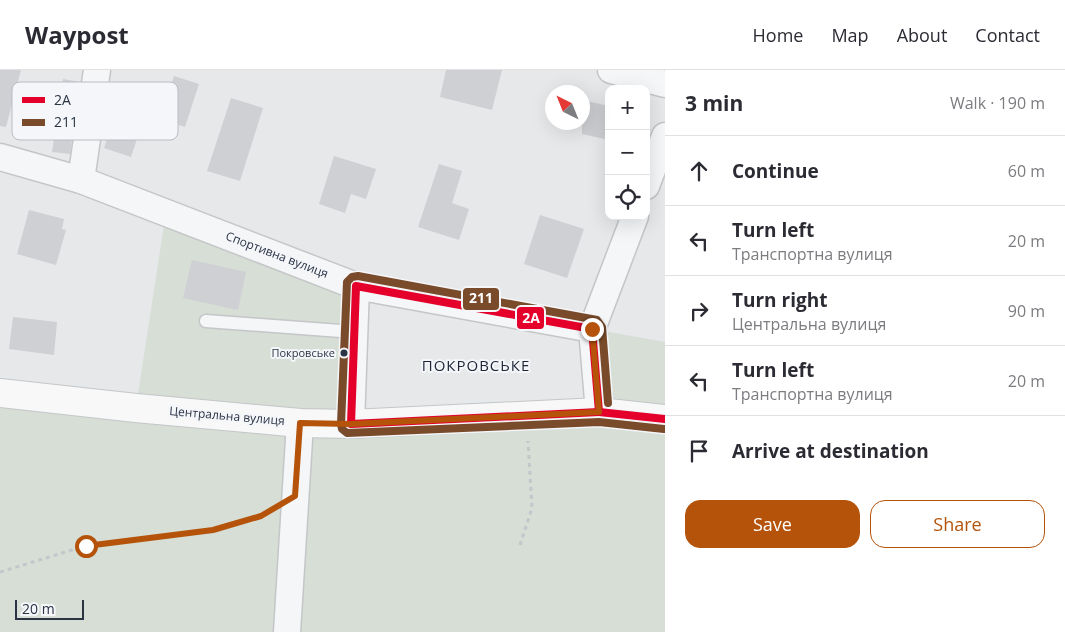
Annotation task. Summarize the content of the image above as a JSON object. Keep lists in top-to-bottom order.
{
  "streets": {
    "street": ["Спортивна вулиця", "Центральна вулиця"]
  },
  "districts": ["ПОКРОВСЬКЕ"],
  "places": ["Покровське"],
  "lines": ["transit line 211", "transit line 2А"],
  "legend": ["2А", "211"],
  "scale_bar": "20 m",
  "north": "top left",
  "page": {
    "header": "Waypost",
    "nav": [
      "Home",
      "Map",
      "About",
      "Contact"
    ],
    "heading": ["3 min", "Walk · 190 m"],
    "map_buttons": ["+", "−"],
    "list": [
      ["Continue", "60 m"],
      ["Turn left", "Транспортна вулиця", "20 m"],
      ["Turn right", "Центральна вулиця", "90 m"],
      ["Turn left", "Транспортна вулиця", "20 m"],
      "Arrive at destination"
    ],
    "buttons": ["Save", "Share"],
    "scale": "20 m"
  }
}
